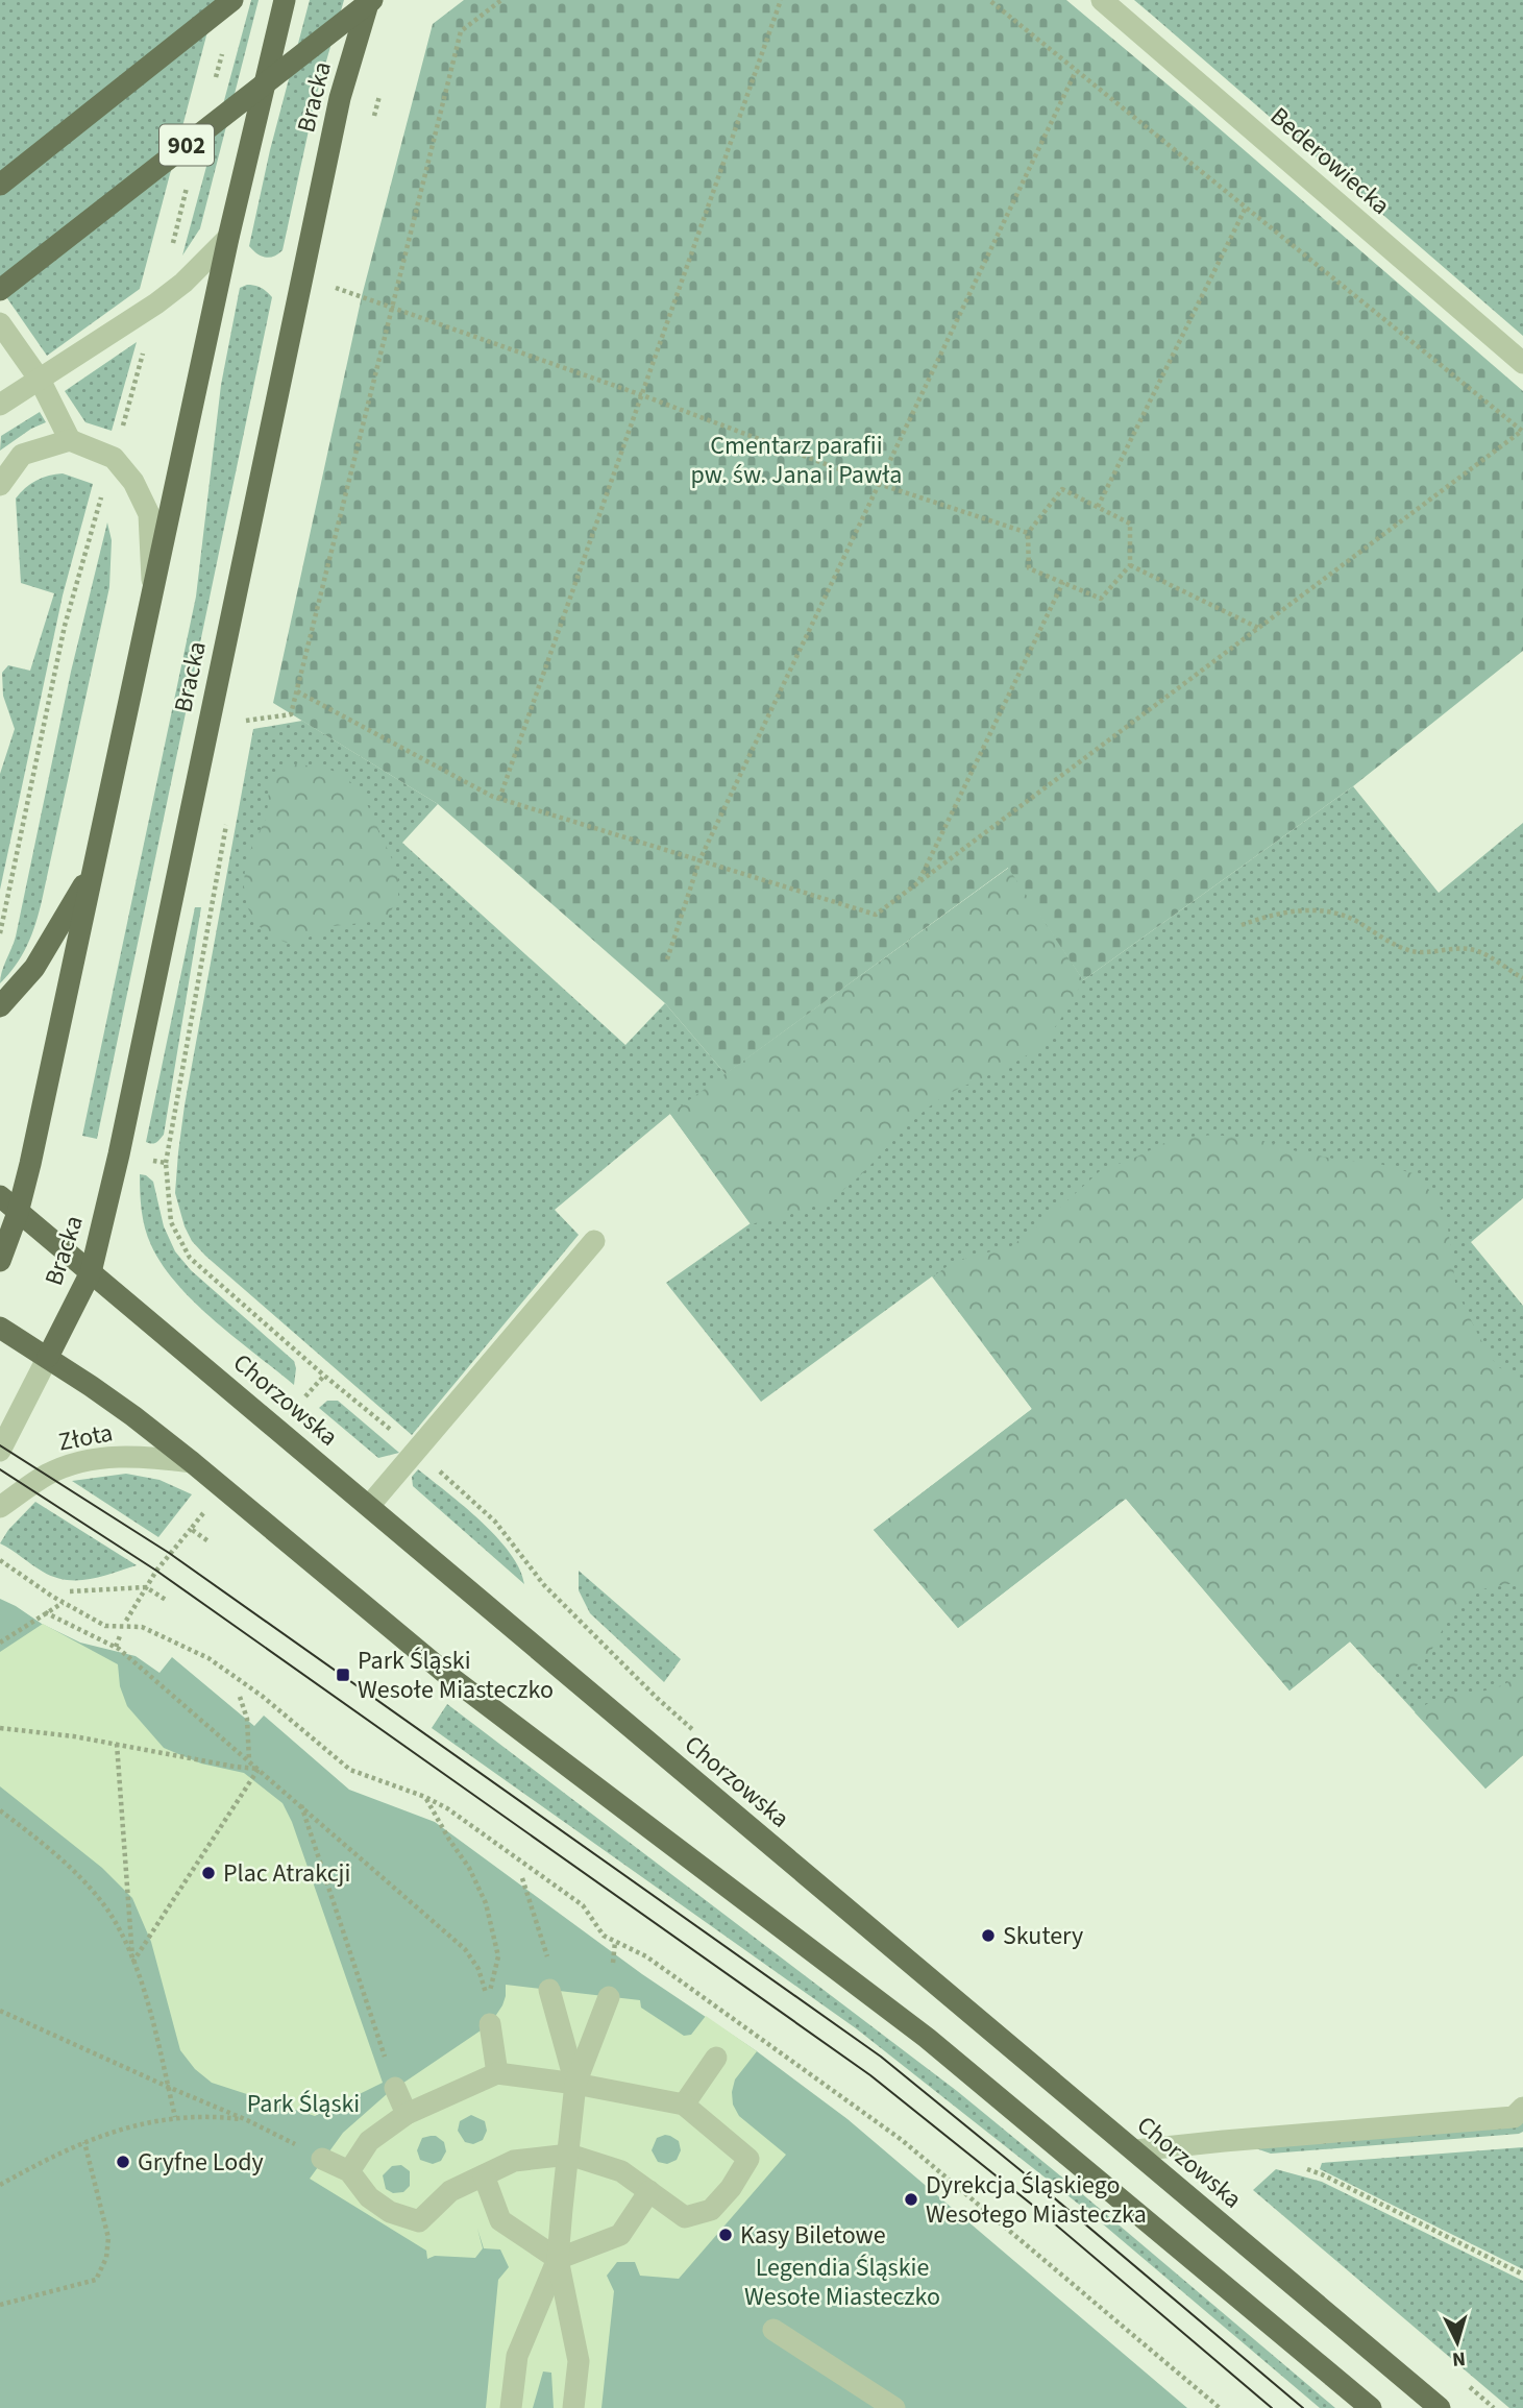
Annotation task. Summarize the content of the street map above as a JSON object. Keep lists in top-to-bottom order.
{
  "streets": {
    "main road": ["Bracka", "902", "Chorzowska"],
    "street": ["Bederowiecka", "Złota"]
  },
  "crossings": [
    ["Bracka", "902"],
    ["Bracka", "Chorzowska"]
  ],
  "parks": ["Cmentarz parafii pw. św. Jana i Pawła", "Park Śląski", "Legendia Śląskie Wesołe Miasteczko"],
  "places": {
    "transit": ["Park Śląski Wesołe Miasteczko"],
    "other": [
      "Plac Atrakcji",
      "Skutery",
      "Gryfne Lody",
      "Dyrekcja Śląskiego Wesołego Miasteczka",
      "Kasy Biletowe"
    ]
  },
  "north": "bottom"
}
